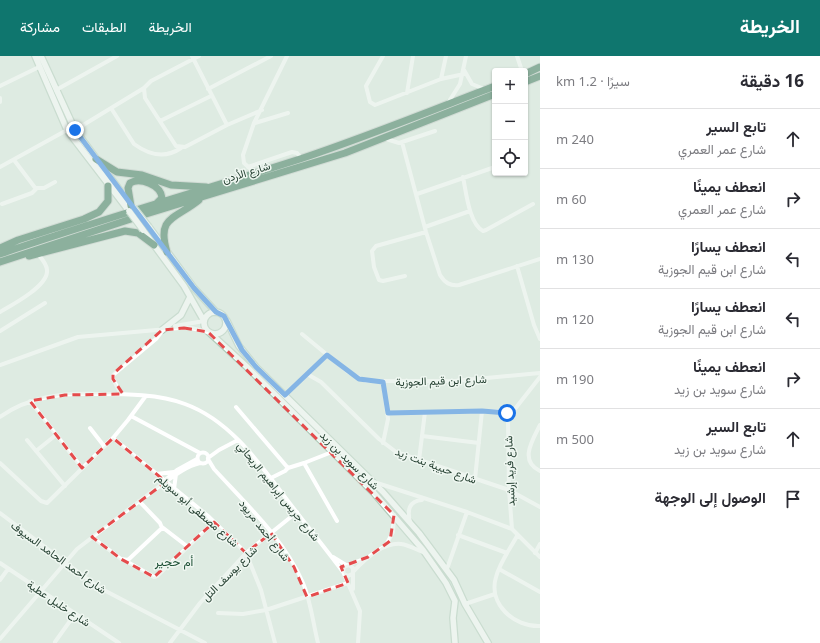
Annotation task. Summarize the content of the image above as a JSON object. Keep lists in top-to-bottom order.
{
  "streets": {
    "highway": ["شارع الأردن"],
    "main road": ["شارع سويد بن زيد"],
    "street": [
      "شارع ابن قيم الجوزية",
      "شارع حبيبة بنت زيد",
      "شارع فريد إرشيد",
      "شارع جريس إبراهيم الريحاني",
      "شارع مصطفى أبو سويلم",
      "شارع أحمد مريود",
      "شارع أحمد الحامد السيوف",
      "شارع يوسف التل",
      "شارع خليل عطية"
    ]
  },
  "crossings": [
    ["شارع حبيبة بنت زيد", "شارع فريد إرشيد"],
    ["شارع جريس إبراهيم الريحاني", "شارع يوسف التل"],
    ["شارع مصطفى أبو سويلم", "شارع يوسف التل"],
    ["شارع أحمد مريود", "شارع يوسف التل"],
    ["شارع أحمد الحامد السيوف", "شارع يوسف التل"]
  ],
  "districts": ["أم حجير"],
  "page": {
    "header": "الخريطة",
    "nav": ["الخريطة", "الطبقات", "مشاركة"],
    "heading": ["16 دقيقة", "سيرًا · 1.2 km"],
    "map_buttons": ["+", "−"],
    "list": [
      ["تابع السير", "شارع عمر العمري", "240 m"],
      ["انعطف يمينًا", "شارع عمر العمري", "60 m"],
      ["انعطف يسارًا", "شارع ابن قيم الجوزية", "130 m"],
      ["انعطف يسارًا", "شارع ابن قيم الجوزية", "120 m"],
      ["انعطف يمينًا", "شارع سويد بن زيد", "190 m"],
      ["تابع السير", "شارع سويد بن زيد", "500 m"],
      "الوصول إلى الوجهة"
    ]
  }
}
